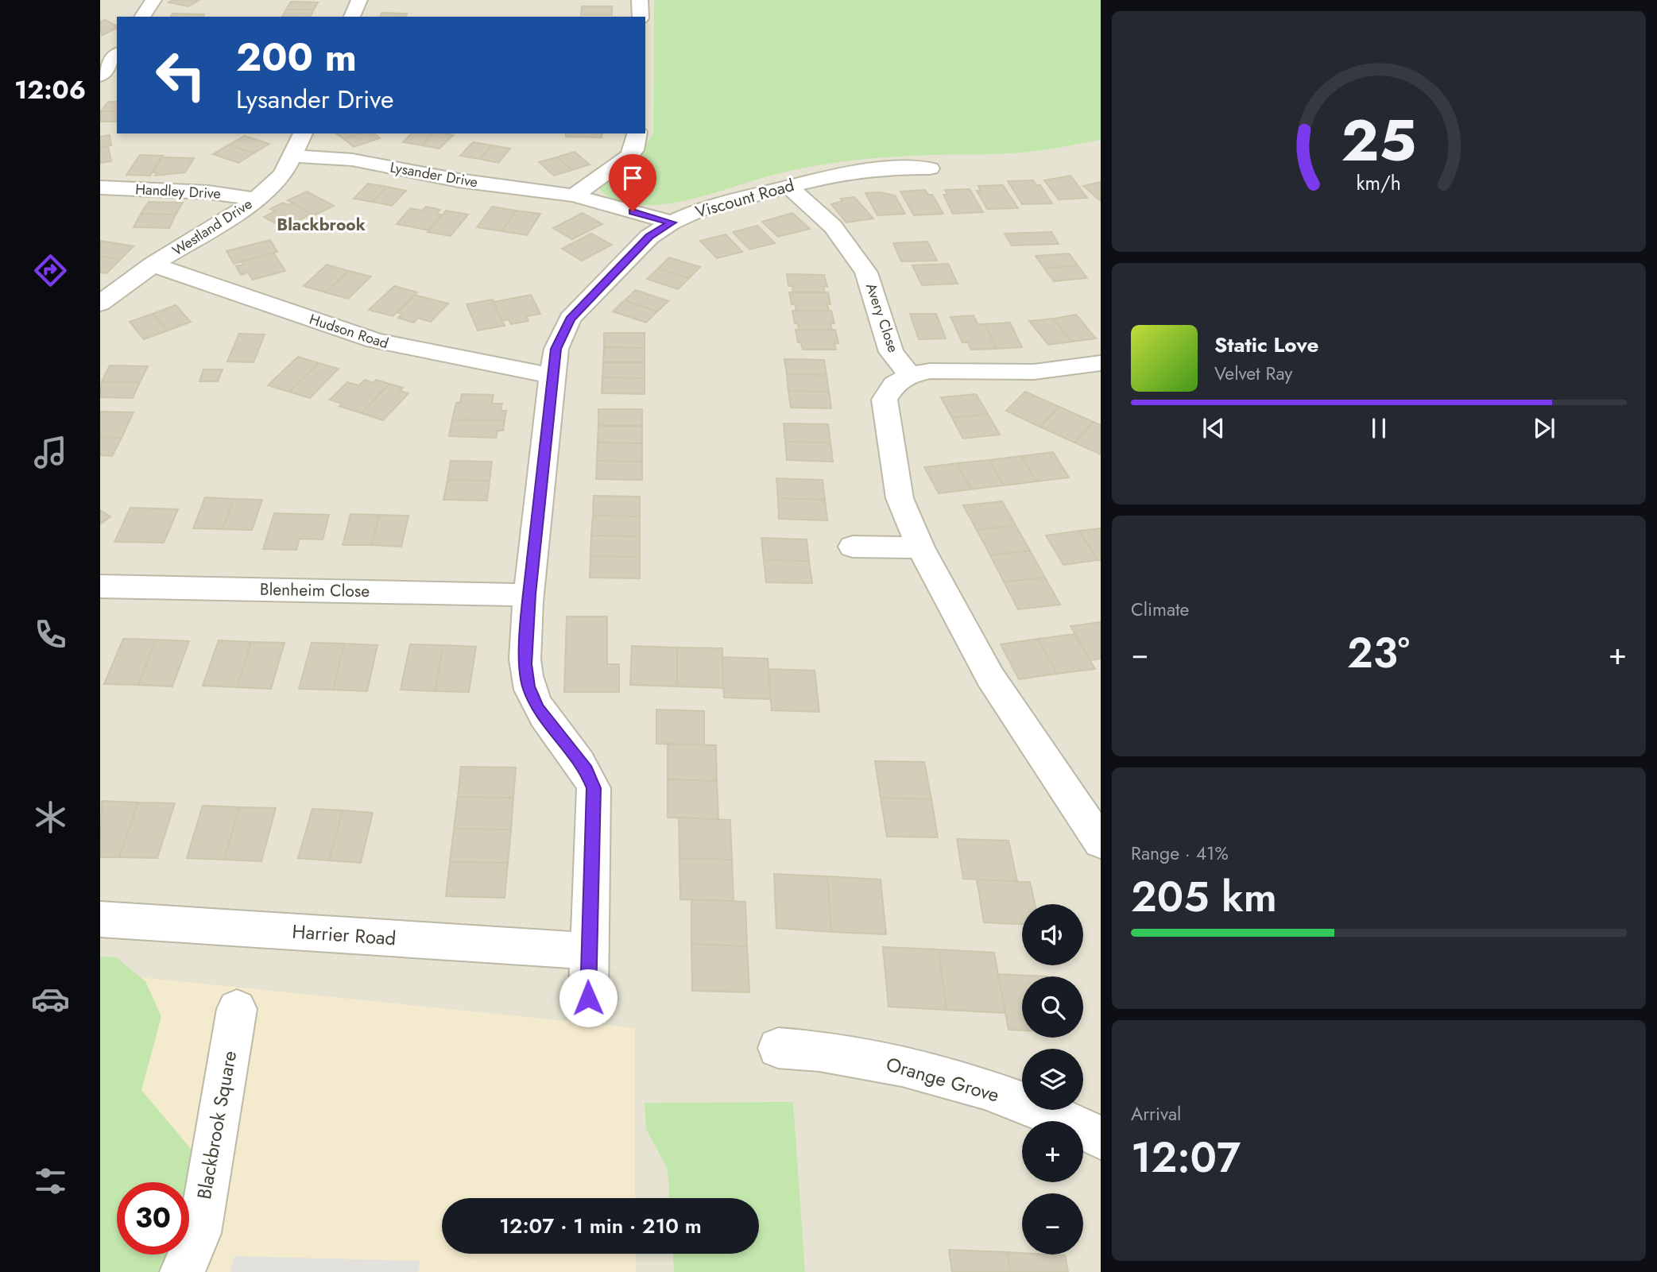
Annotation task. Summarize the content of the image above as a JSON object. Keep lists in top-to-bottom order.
{
  "streets": {
    "street": [
      "Lysander Drive",
      "Handley Drive",
      "Viscount Road",
      "Westland Drive",
      "Avery Close",
      "Hudson Road",
      "Blenheim Close",
      "Harrier Road",
      "Orange Grove",
      "Blackbrook Square"
    ]
  },
  "crossings": [
    ["Lysander Drive", "Viscount Road"],
    ["Lysander Drive", "Westland Drive"],
    ["Handley Drive", "Westland Drive"],
    ["Viscount Road", "Avery Close"],
    ["Viscount Road", "Hudson Road"],
    ["Viscount Road", "Blenheim Close"],
    ["Viscount Road", "Harrier Road"],
    ["Westland Drive", "Hudson Road"]
  ],
  "districts": ["Blackbrook"],
  "page": {
    "tabs": "12:06",
    "turn": ["200 m", "Lysander Drive"],
    "song": ["Static Love", "Velvet Ray"],
    "tile": [
      "Climate",
      ["Range · 41%", "205 km"],
      ["Arrival", "12:07"]
    ],
    "heat": ["−", "23°", "+"],
    "map_buttons": ["+", "−"],
    "limit": "30",
    "trip": "12:07 · 1 min · 210 m",
    "gauge": ["25", "km/h"]
  }
}
